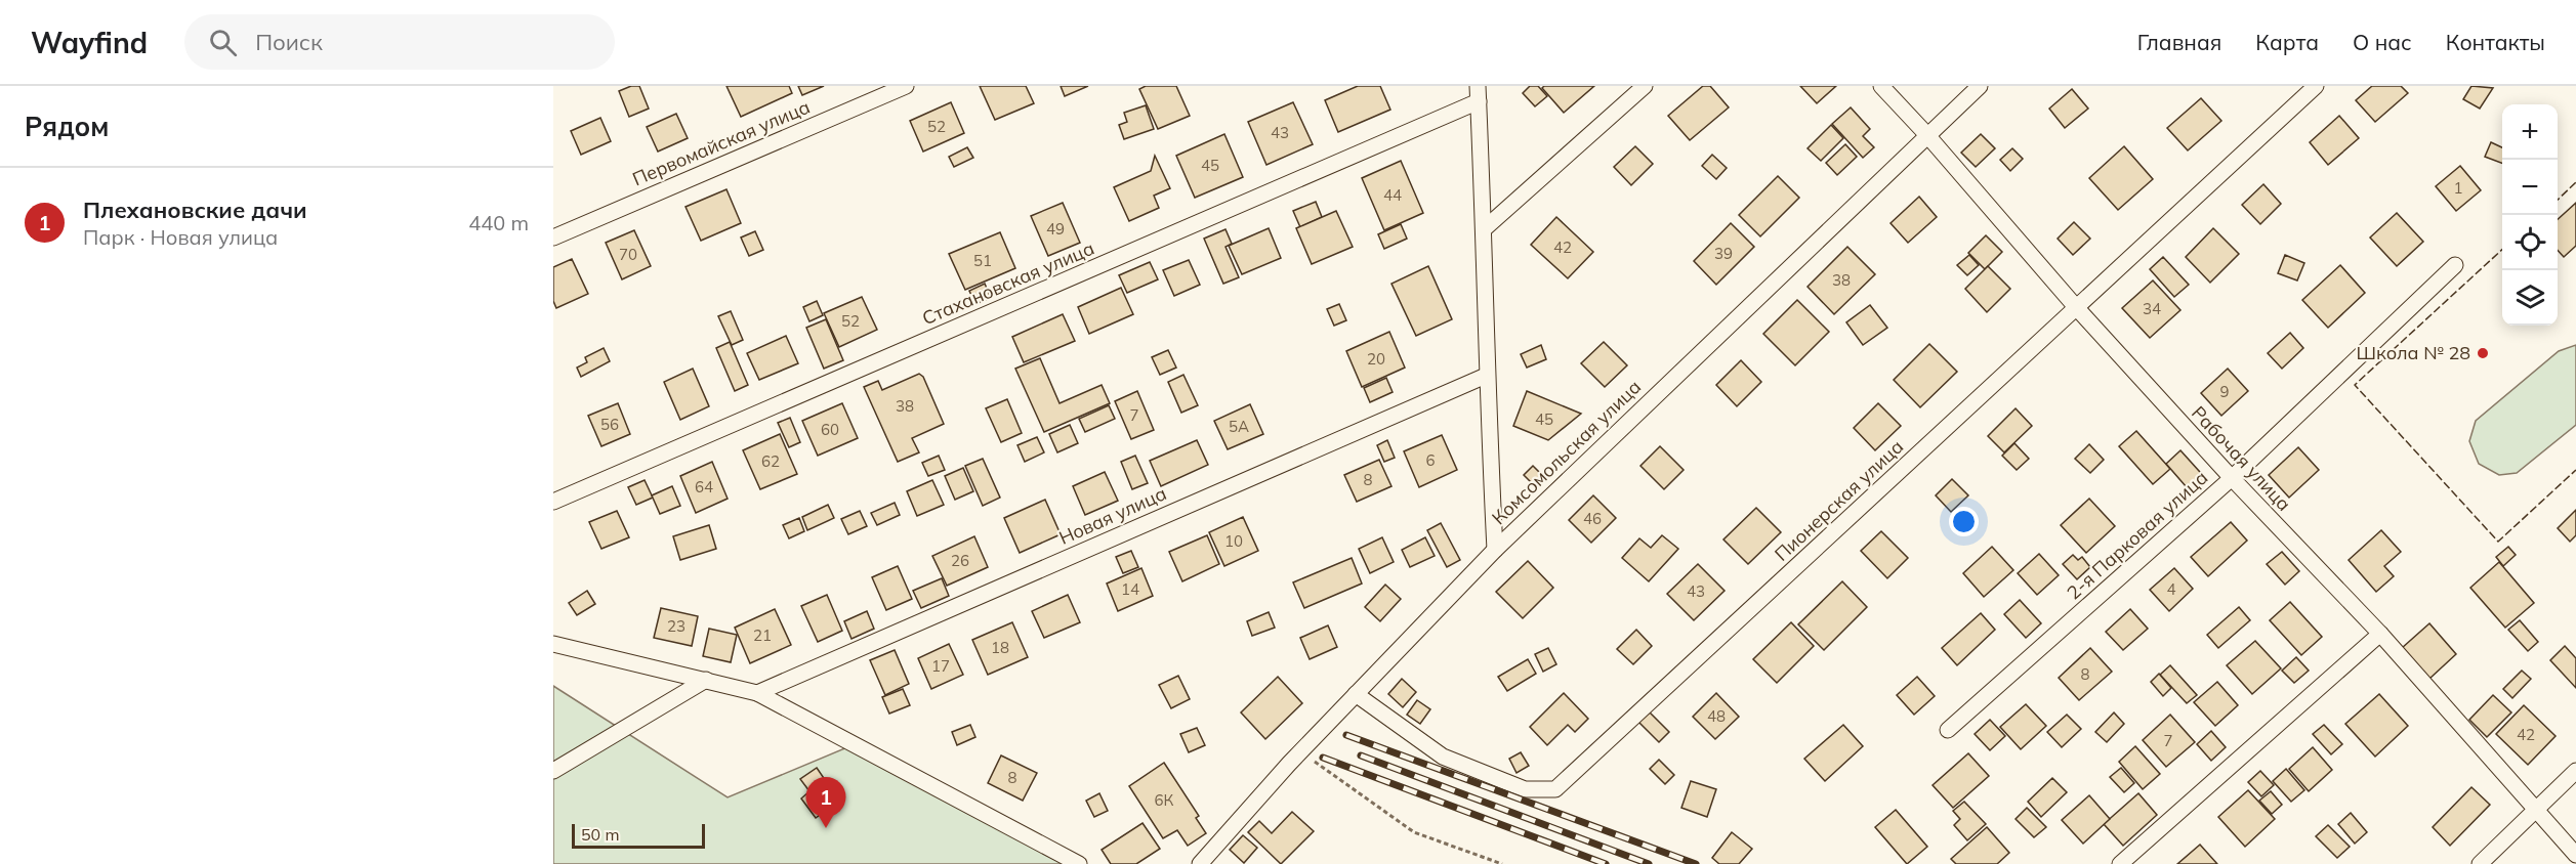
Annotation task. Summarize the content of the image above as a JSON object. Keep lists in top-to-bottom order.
{
  "streets": {
    "street": [
      "Первомайская улица",
      "Стахановская улица",
      "Комсомольская улица",
      "Рабочая улица",
      "Пионерская улица",
      "Новая улица",
      "2-я Парковая улица"
    ]
  },
  "crossings": [
    ["Комсомольская улица", "Рабочая улица"],
    ["Комсомольская улица", "Пионерская улица"],
    ["Рабочая улица", "Пионерская улица"],
    ["Рабочая улица", "2-я Парковая улица"]
  ],
  "places": ["Школа № 28"],
  "house_numbers": [
    "52",
    "43",
    "45",
    "1",
    "44",
    "49",
    "42",
    "39",
    "70",
    "51",
    "38",
    "34",
    "52",
    "20",
    "9",
    "38",
    "7",
    "45",
    "56",
    "5А",
    "60",
    "6",
    "62",
    "8",
    "64",
    "46",
    "10",
    "26",
    "14",
    "4",
    "43",
    "23",
    "21",
    "18",
    "17",
    "8",
    "48",
    "42",
    "7",
    "8",
    "6К"
  ],
  "scale_bar": "50 m",
  "page": {
    "header": "Wayfind",
    "search": "Поиск",
    "nav": [
      "Главная",
      "Карта",
      "О нас",
      "Контакты"
    ],
    "heading": "Рядом",
    "map_buttons": ["+", "−"],
    "list": [
      {
        "mark": "1",
        "name": "Плехановские дачи",
        "note": "Парк · Новая улица",
        "value": "440 m"
      }
    ],
    "pins": "1",
    "scale": "50 m"
  }
}
